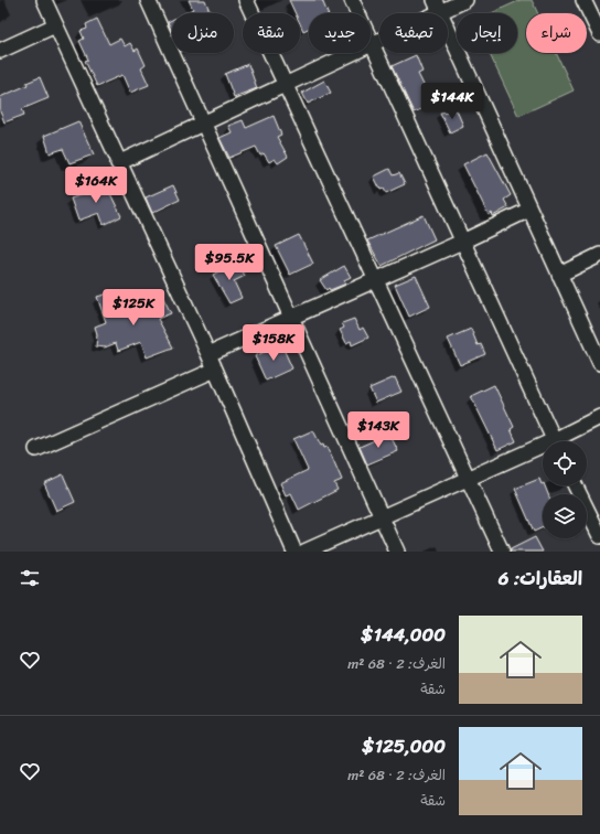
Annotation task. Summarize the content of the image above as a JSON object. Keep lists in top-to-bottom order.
{
  "page": {
    "chip": [
      "شراء",
      "إيجار",
      "تصفية",
      "جديد",
      "شقة",
      "منزل"
    ],
    "price": [
      "$144K",
      "$164K",
      "$95.5K",
      "$125K",
      "$158K",
      "$143K"
    ],
    "heading": "العقارات: 6",
    "list": [
      {
        "name": "$144,000",
        "note": "الغرف: 2 · 68 m² · شقة"
      },
      {
        "name": "$125,000",
        "note": "الغرف: 2 · 68 m² · شقة"
      }
    ]
  }
}
